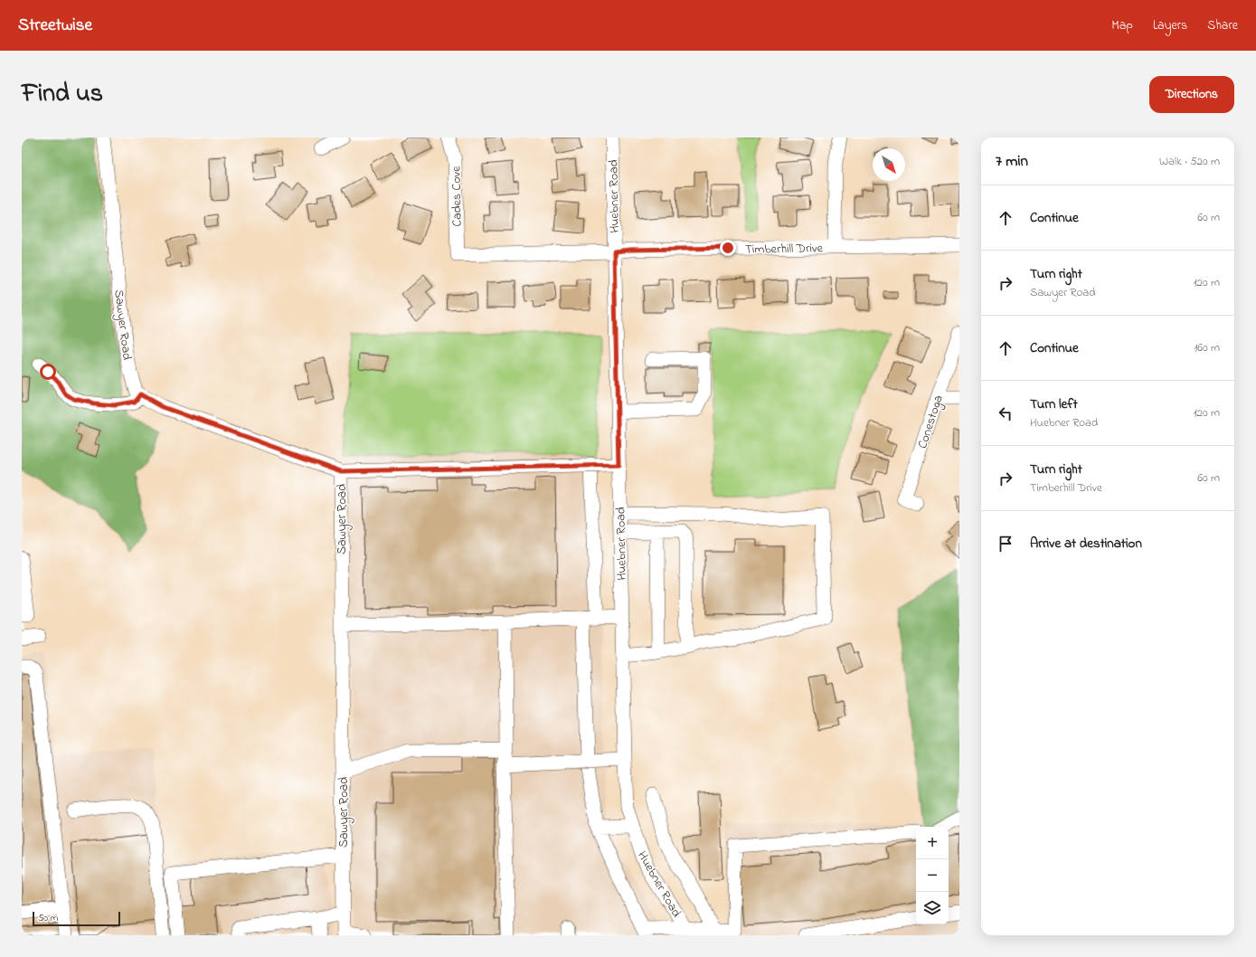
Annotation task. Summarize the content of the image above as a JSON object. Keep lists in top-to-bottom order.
{
  "streets": {
    "street": [
      "Cades Cove",
      "Huebner Road",
      "Timberhill Drive",
      "Sawyer Road",
      "Conestoga"
    ]
  },
  "crossings": [
    ["Cades Cove", "Timberhill Drive"],
    ["Huebner Road", "Timberhill Drive"]
  ],
  "scale_bar": "50 m",
  "north": "bottom right",
  "page": {
    "header": "Streetwise",
    "nav": ["Map", "Layers", "Share"],
    "title": "Find us",
    "buttons": "Directions",
    "heading": ["7 min", "Walk · 520 m"],
    "list": [
      ["Continue", "60 m"],
      ["Turn right", "Sawyer Road", "120 m"],
      ["Continue", "160 m"],
      ["Turn left", "Huebner Road", "120 m"],
      ["Turn right", "Timberhill Drive", "60 m"],
      "Arrive at destination"
    ],
    "map_buttons": ["+", "−"],
    "scale": "50 m"
  }
}
